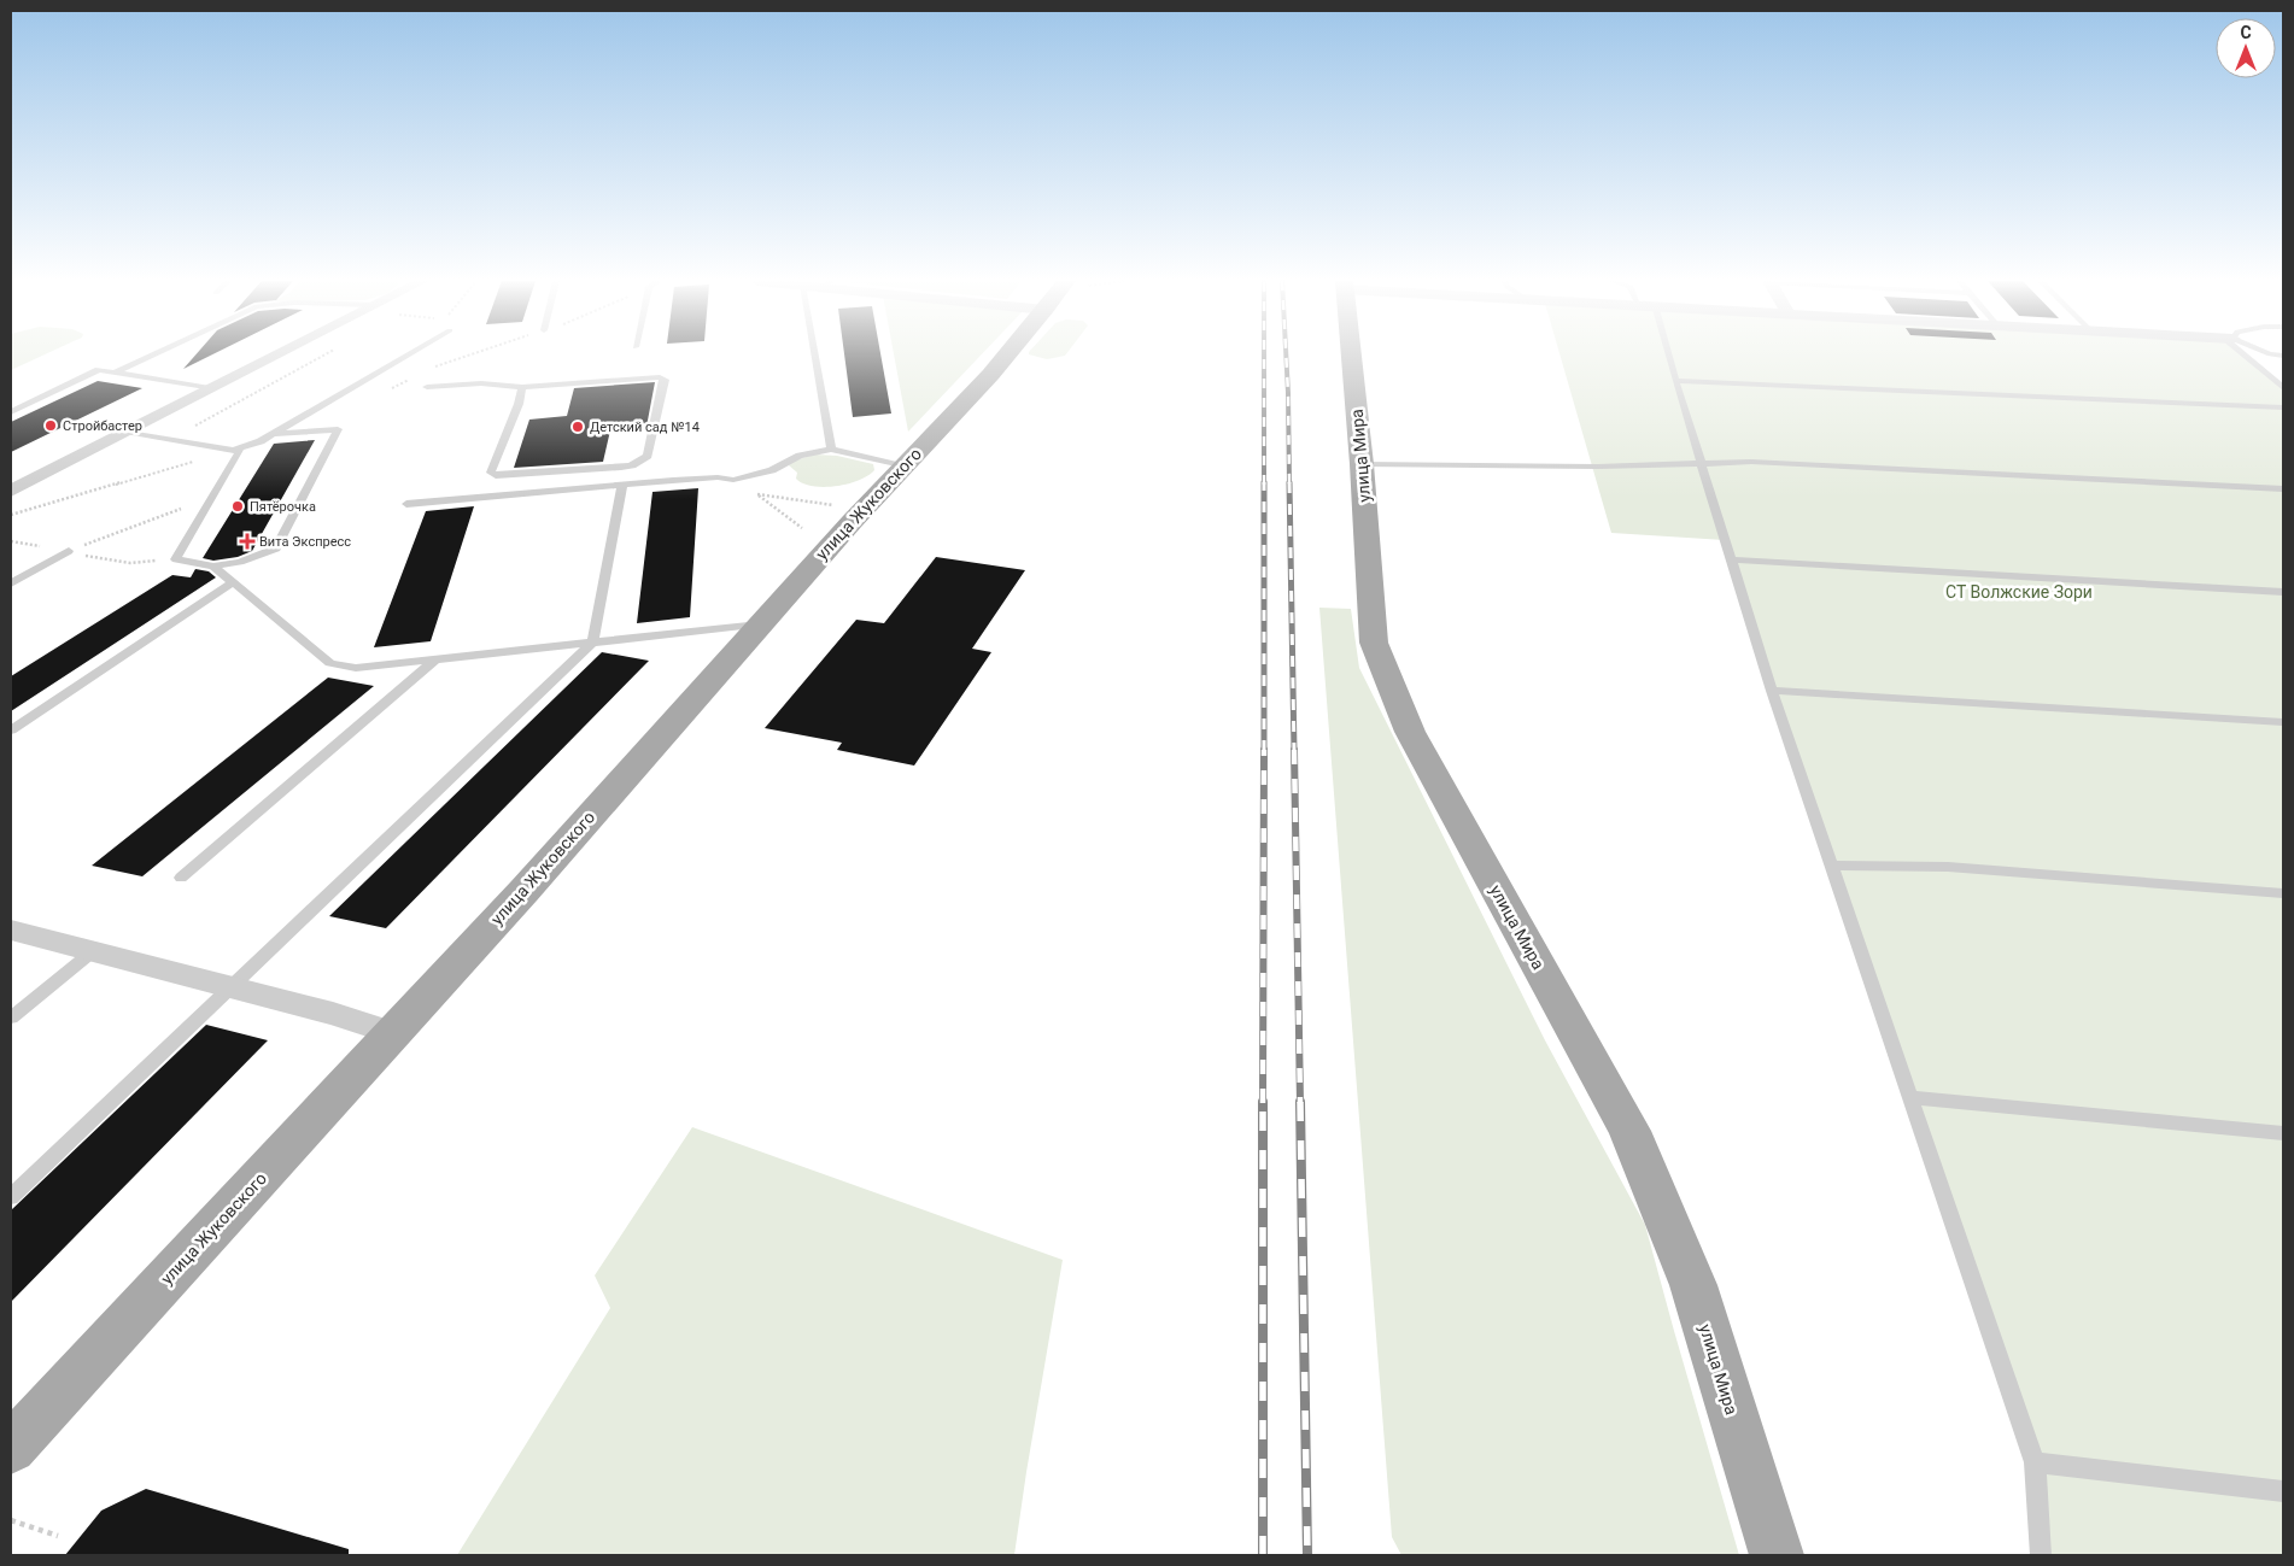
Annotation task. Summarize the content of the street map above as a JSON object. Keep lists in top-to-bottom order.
{
  "streets": {
    "main road": ["улица Мира", "улица Жуковского"]
  },
  "parks": ["СТ Волжские Зори"],
  "places": {
    "other": ["Стройбастер", "Детский сад №14", "Пятёрочка"],
    "health": ["Вита Экспресс"]
  },
  "north": "top"
}
